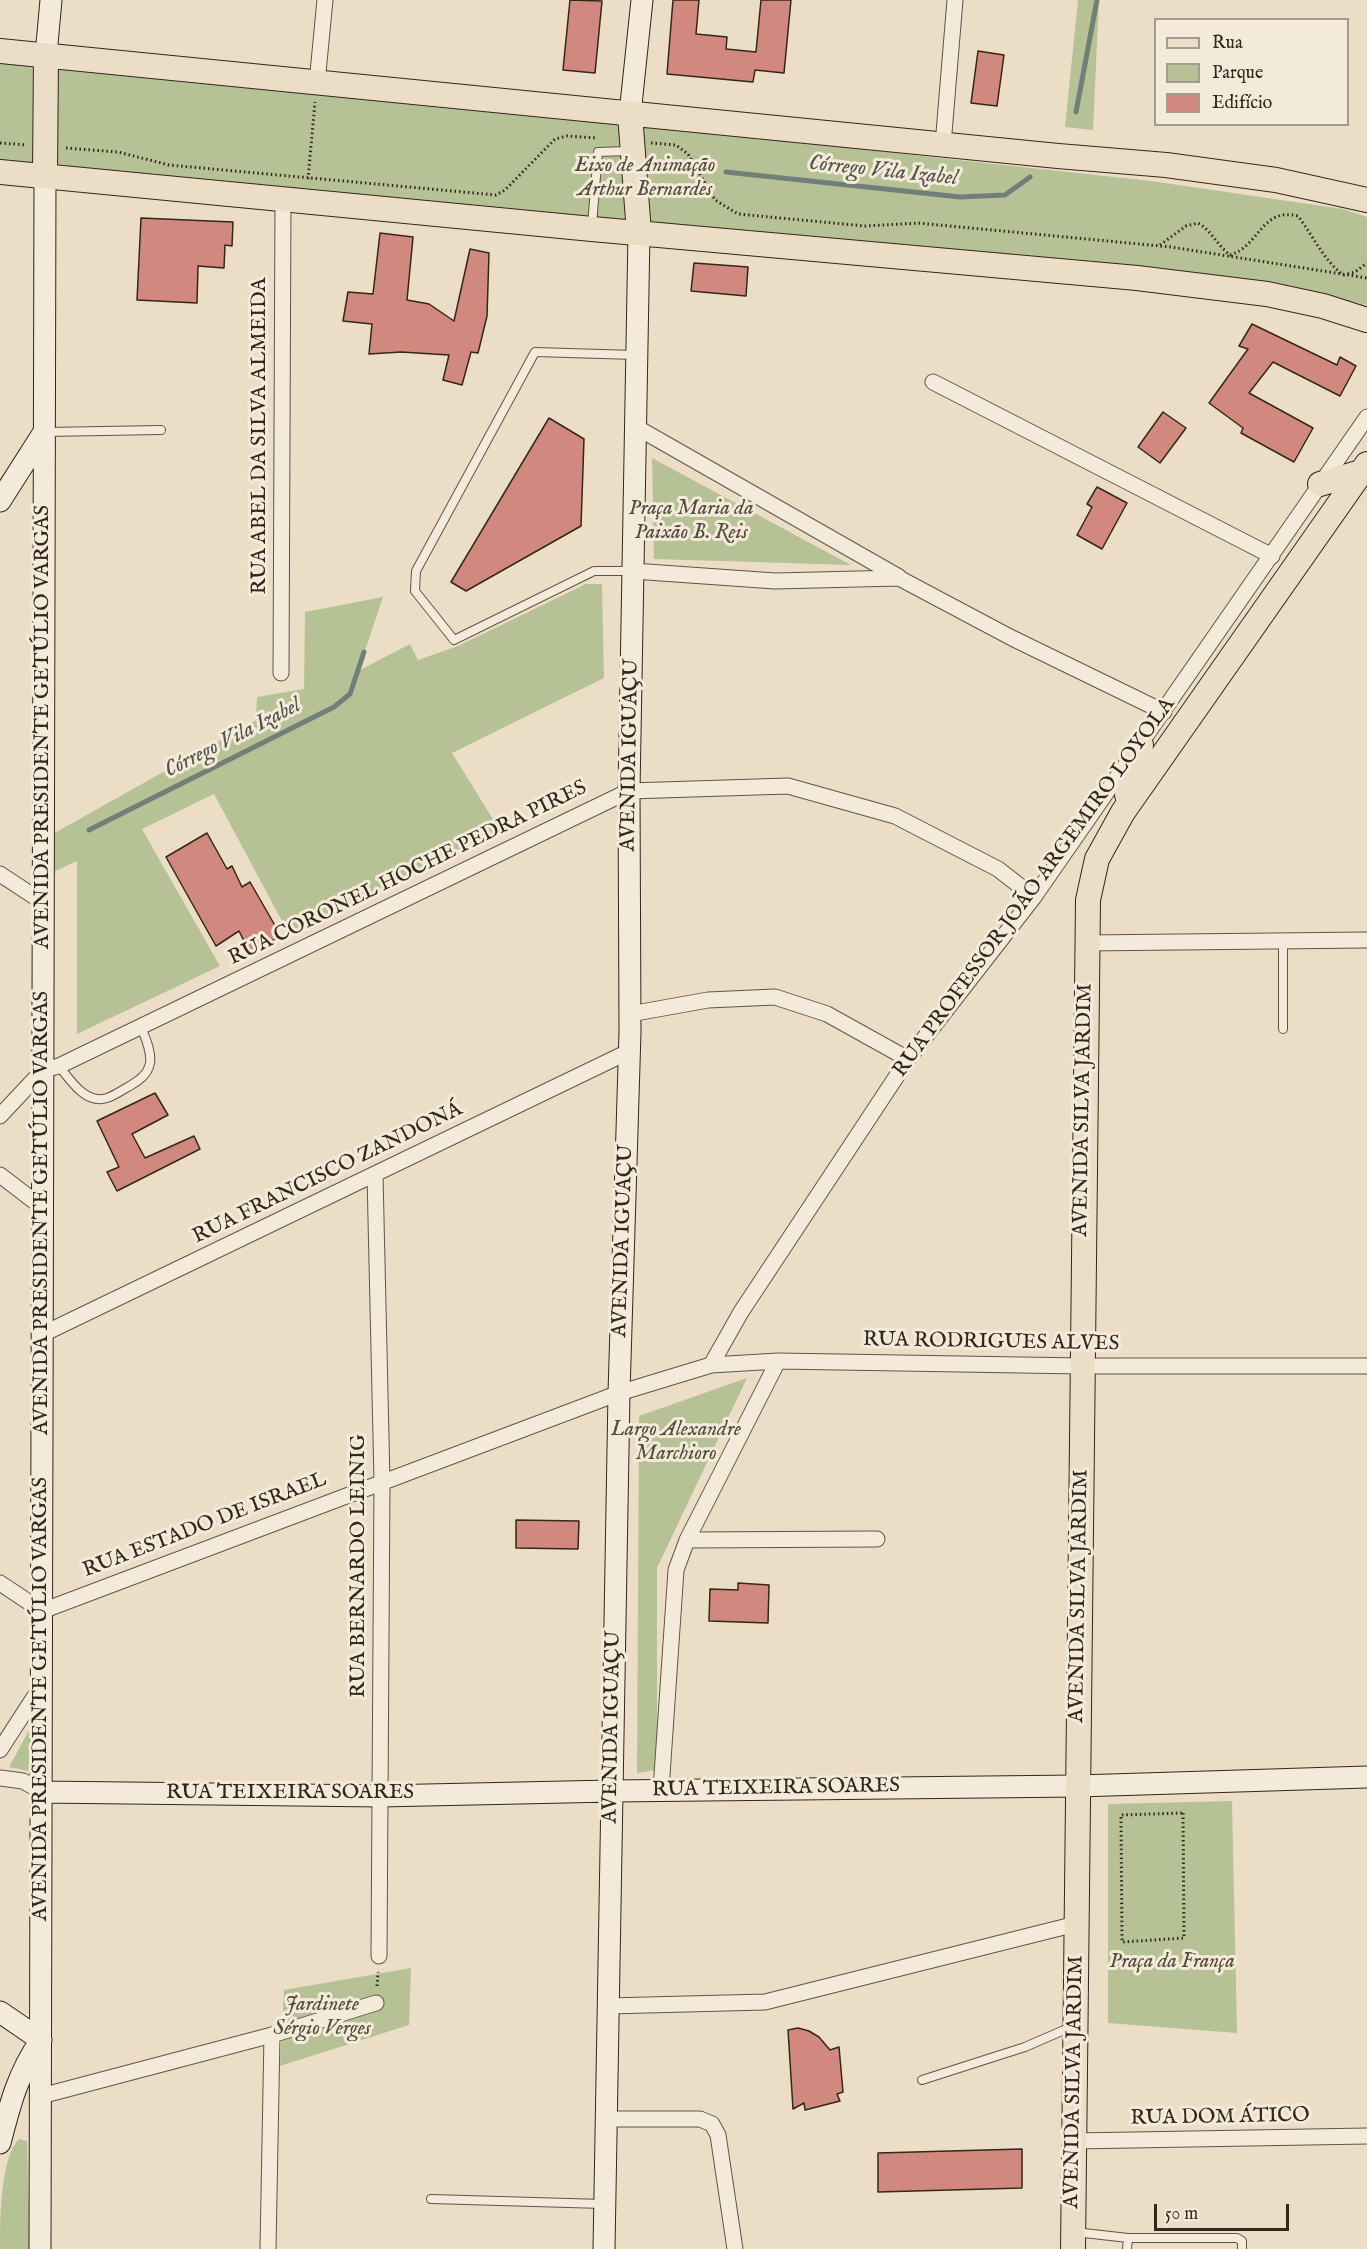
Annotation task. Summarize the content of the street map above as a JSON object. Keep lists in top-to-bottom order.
{
  "streets": {
    "main road": [
      "AVENIDA PRESIDENTE GETÚLIO VARGAS",
      "AVENIDA IGUAÇU",
      "RUA PROFESSOR JOÃO ARGEMIRO LOYOLA",
      "AVENIDA SILVA JARDIM",
      "RUA TEIXEIRA SOARES"
    ],
    "street": [
      "RUA ABEL DA SILVA ALMEIDA",
      "RUA CORONEL HOCHE PEDRA PIRES",
      "RUA FRANCISCO ZANDONÁ",
      "RUA RODRIGUES ALVES",
      "RUA ESTADO DE ISRAEL",
      "RUA BERNARDO LEINIG",
      "RUA DOM ÁTICO"
    ]
  },
  "crossings": [
    ["AVENIDA PRESIDENTE GETÚLIO VARGAS", "RUA CORONEL HOCHE PEDRA PIRES"],
    ["AVENIDA PRESIDENTE GETÚLIO VARGAS", "RUA FRANCISCO ZANDONÁ"],
    ["AVENIDA PRESIDENTE GETÚLIO VARGAS", "RUA ESTADO DE ISRAEL"],
    ["AVENIDA PRESIDENTE GETÚLIO VARGAS", "RUA TEIXEIRA SOARES"],
    ["AVENIDA IGUAÇU", "RUA CORONEL HOCHE PEDRA PIRES"],
    ["AVENIDA IGUAÇU", "RUA FRANCISCO ZANDONÁ"],
    ["AVENIDA IGUAÇU", "RUA RODRIGUES ALVES"],
    ["AVENIDA IGUAÇU", "RUA ESTADO DE ISRAEL"],
    ["AVENIDA IGUAÇU", "RUA TEIXEIRA SOARES"],
    ["RUA CORONEL HOCHE PEDRA PIRES", "RUA PROFESSOR JOÃO ARGEMIRO LOYOLA"],
    ["RUA PROFESSOR JOÃO ARGEMIRO LOYOLA", "AVENIDA SILVA JARDIM"],
    ["RUA PROFESSOR JOÃO ARGEMIRO LOYOLA", "RUA RODRIGUES ALVES"],
    ["AVENIDA SILVA JARDIM", "RUA RODRIGUES ALVES"],
    ["AVENIDA SILVA JARDIM", "RUA TEIXEIRA SOARES"],
    ["AVENIDA SILVA JARDIM", "RUA DOM ÁTICO"],
    ["RUA FRANCISCO ZANDONÁ", "RUA BERNARDO LEINIG"],
    ["RUA RODRIGUES ALVES", "RUA ESTADO DE ISRAEL"],
    ["RUA ESTADO DE ISRAEL", "RUA BERNARDO LEINIG"],
    ["RUA BERNARDO LEINIG", "RUA TEIXEIRA SOARES"]
  ],
  "water": ["Córrego Vila Izabel"],
  "parks": [
    "Eixo de Animação Arthur Bernardes",
    "Praça Maria da Paixão B. Reis",
    "Largo Alexandre Marchioro",
    "Praça da França",
    "Jardinete Sérgio Verges"
  ],
  "legend": ["Rua", "Parque", "Edifício"],
  "scale_bar": "50 m"
}
